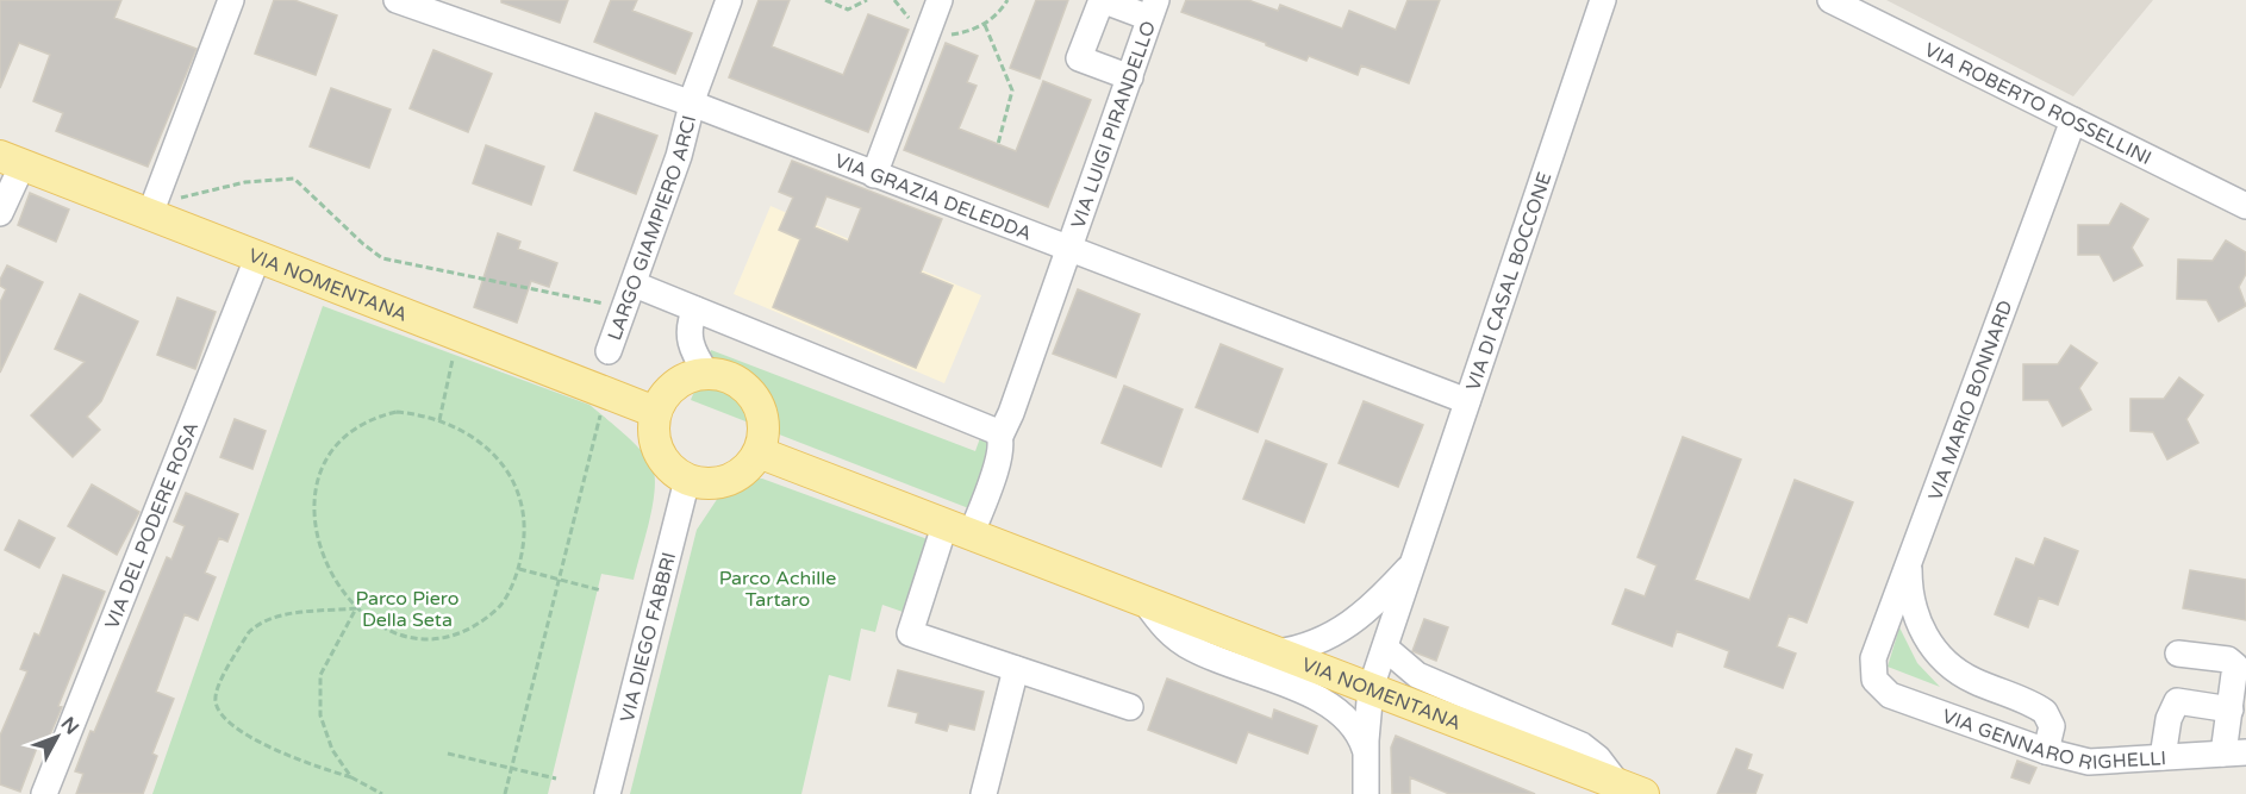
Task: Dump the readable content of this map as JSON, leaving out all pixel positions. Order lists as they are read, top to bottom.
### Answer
{
  "streets": {
    "main road": ["VIA NOMENTANA"],
    "street": [
      "VIA ROBERTO ROSSELLINI",
      "VIA LUIGI PIRANDELLO",
      "VIA GRAZIA DELEDDA",
      "LARGO GIAMPIERO ARCI",
      "VIA DI CASAL BOCCONE",
      "VIA MARIO BONNARD",
      "VIA DEL PODERE ROSA",
      "VIA DIEGO FABBRI",
      "VIA GENNARO RIGHELLI"
    ]
  },
  "crossings": [
    ["VIA ROBERTO ROSSELLINI", "VIA MARIO BONNARD"],
    ["VIA LUIGI PIRANDELLO", "VIA GRAZIA DELEDDA"],
    ["VIA LUIGI PIRANDELLO", "VIA NOMENTANA"],
    ["VIA GRAZIA DELEDDA", "LARGO GIAMPIERO ARCI"],
    ["VIA GRAZIA DELEDDA", "VIA DI CASAL BOCCONE"],
    ["VIA DI CASAL BOCCONE", "VIA NOMENTANA"],
    ["VIA NOMENTANA", "VIA DEL PODERE ROSA"],
    ["VIA NOMENTANA", "VIA DIEGO FABBRI"],
    ["VIA MARIO BONNARD", "VIA GENNARO RIGHELLI"]
  ],
  "parks": ["Parco Achille Tartaro", "Parco Piero Della Seta"],
  "north": "top right"
}
